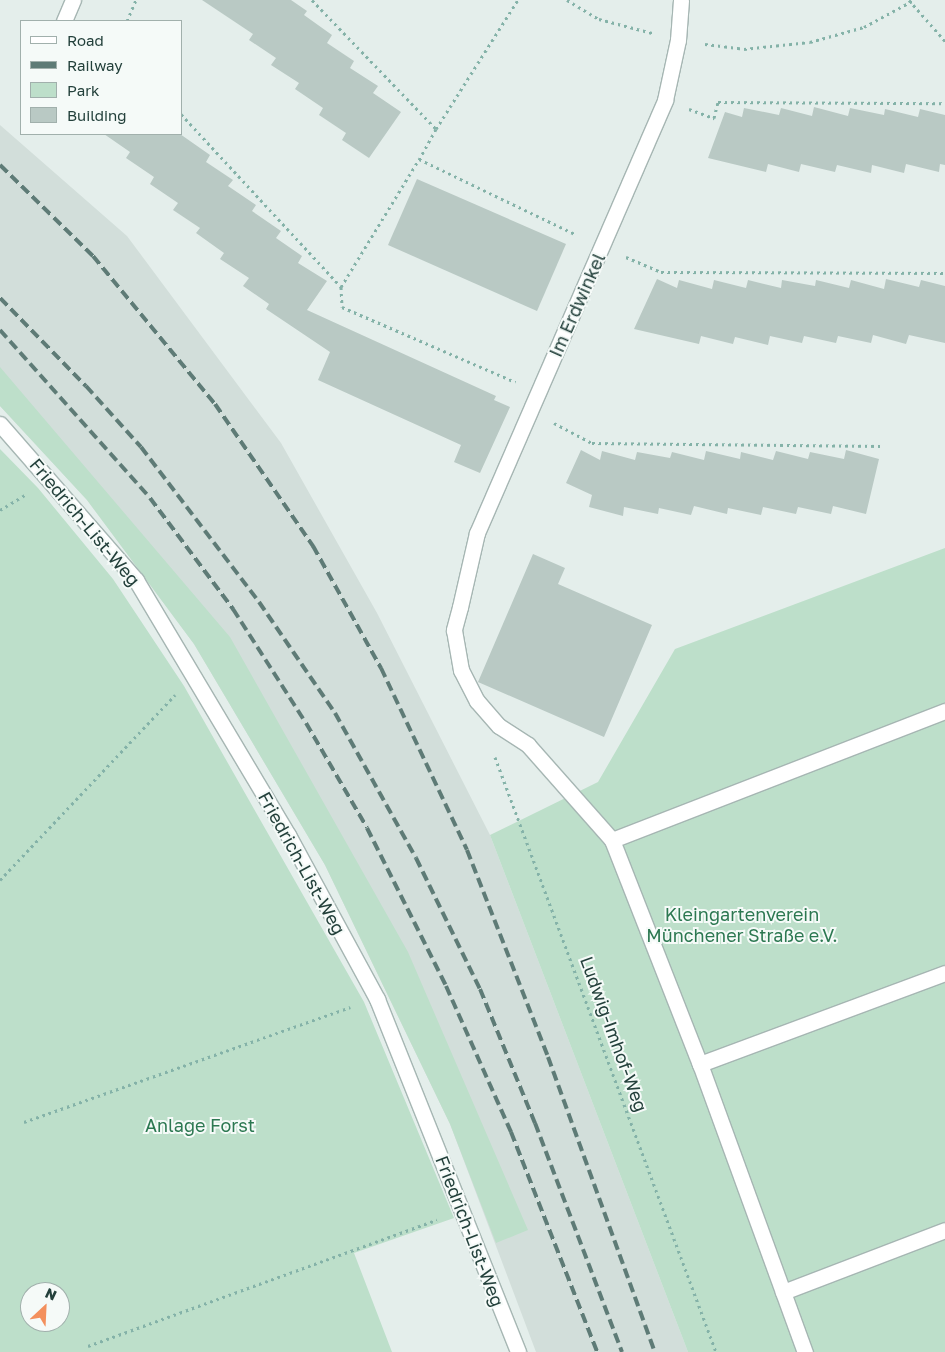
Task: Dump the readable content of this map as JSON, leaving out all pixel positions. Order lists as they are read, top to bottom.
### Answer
{
  "streets": {
    "street": ["Im Erdwinkel", "Friedrich-List-Weg"],
    "path": ["Ludwig-Imhof-Weg"]
  },
  "crossings": [
    ["Im Erdwinkel", "Ludwig-Imhof-Weg"]
  ],
  "parks": ["Kleingartenverein Münchener Straße e.V.", "Anlage Forst"],
  "legend": [
    "Road",
    "Railway",
    "Park",
    "Building"
  ],
  "north": "top right"
}
